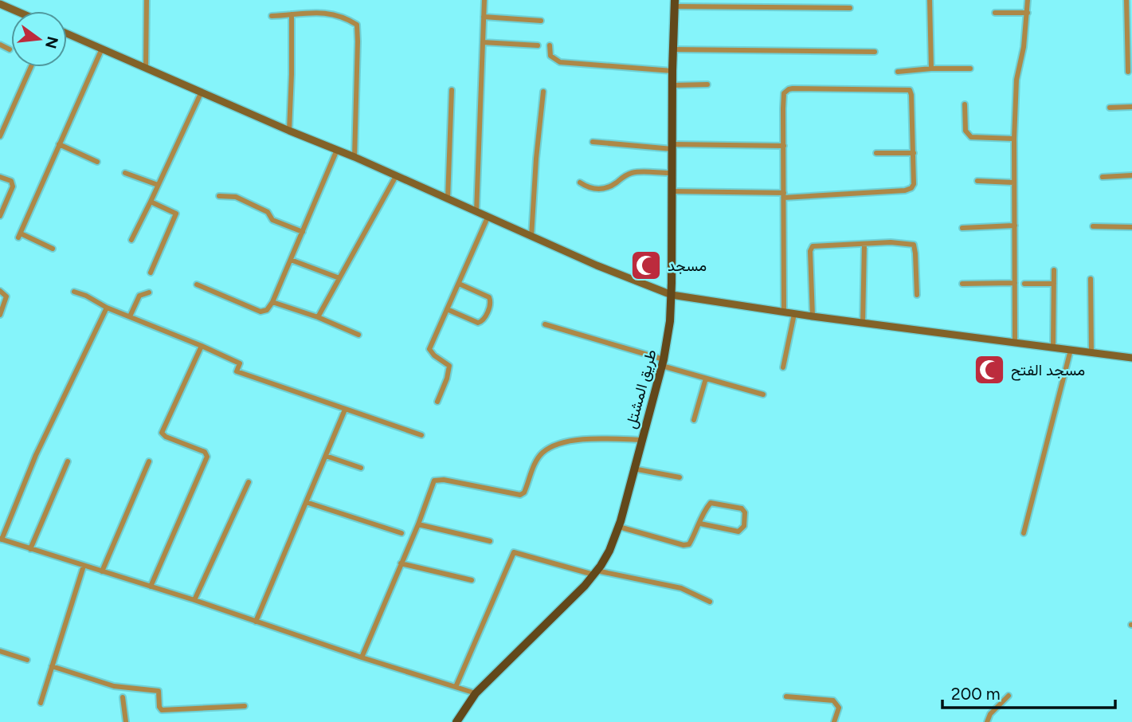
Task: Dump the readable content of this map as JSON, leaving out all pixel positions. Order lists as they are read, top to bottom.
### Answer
{
  "streets": {
    "main road": ["طريق المشتل"]
  },
  "places": {
    "mosque": ["مسجد", "مسجد الفتح"]
  },
  "scale_bar": "200 m",
  "north": "right"
}
